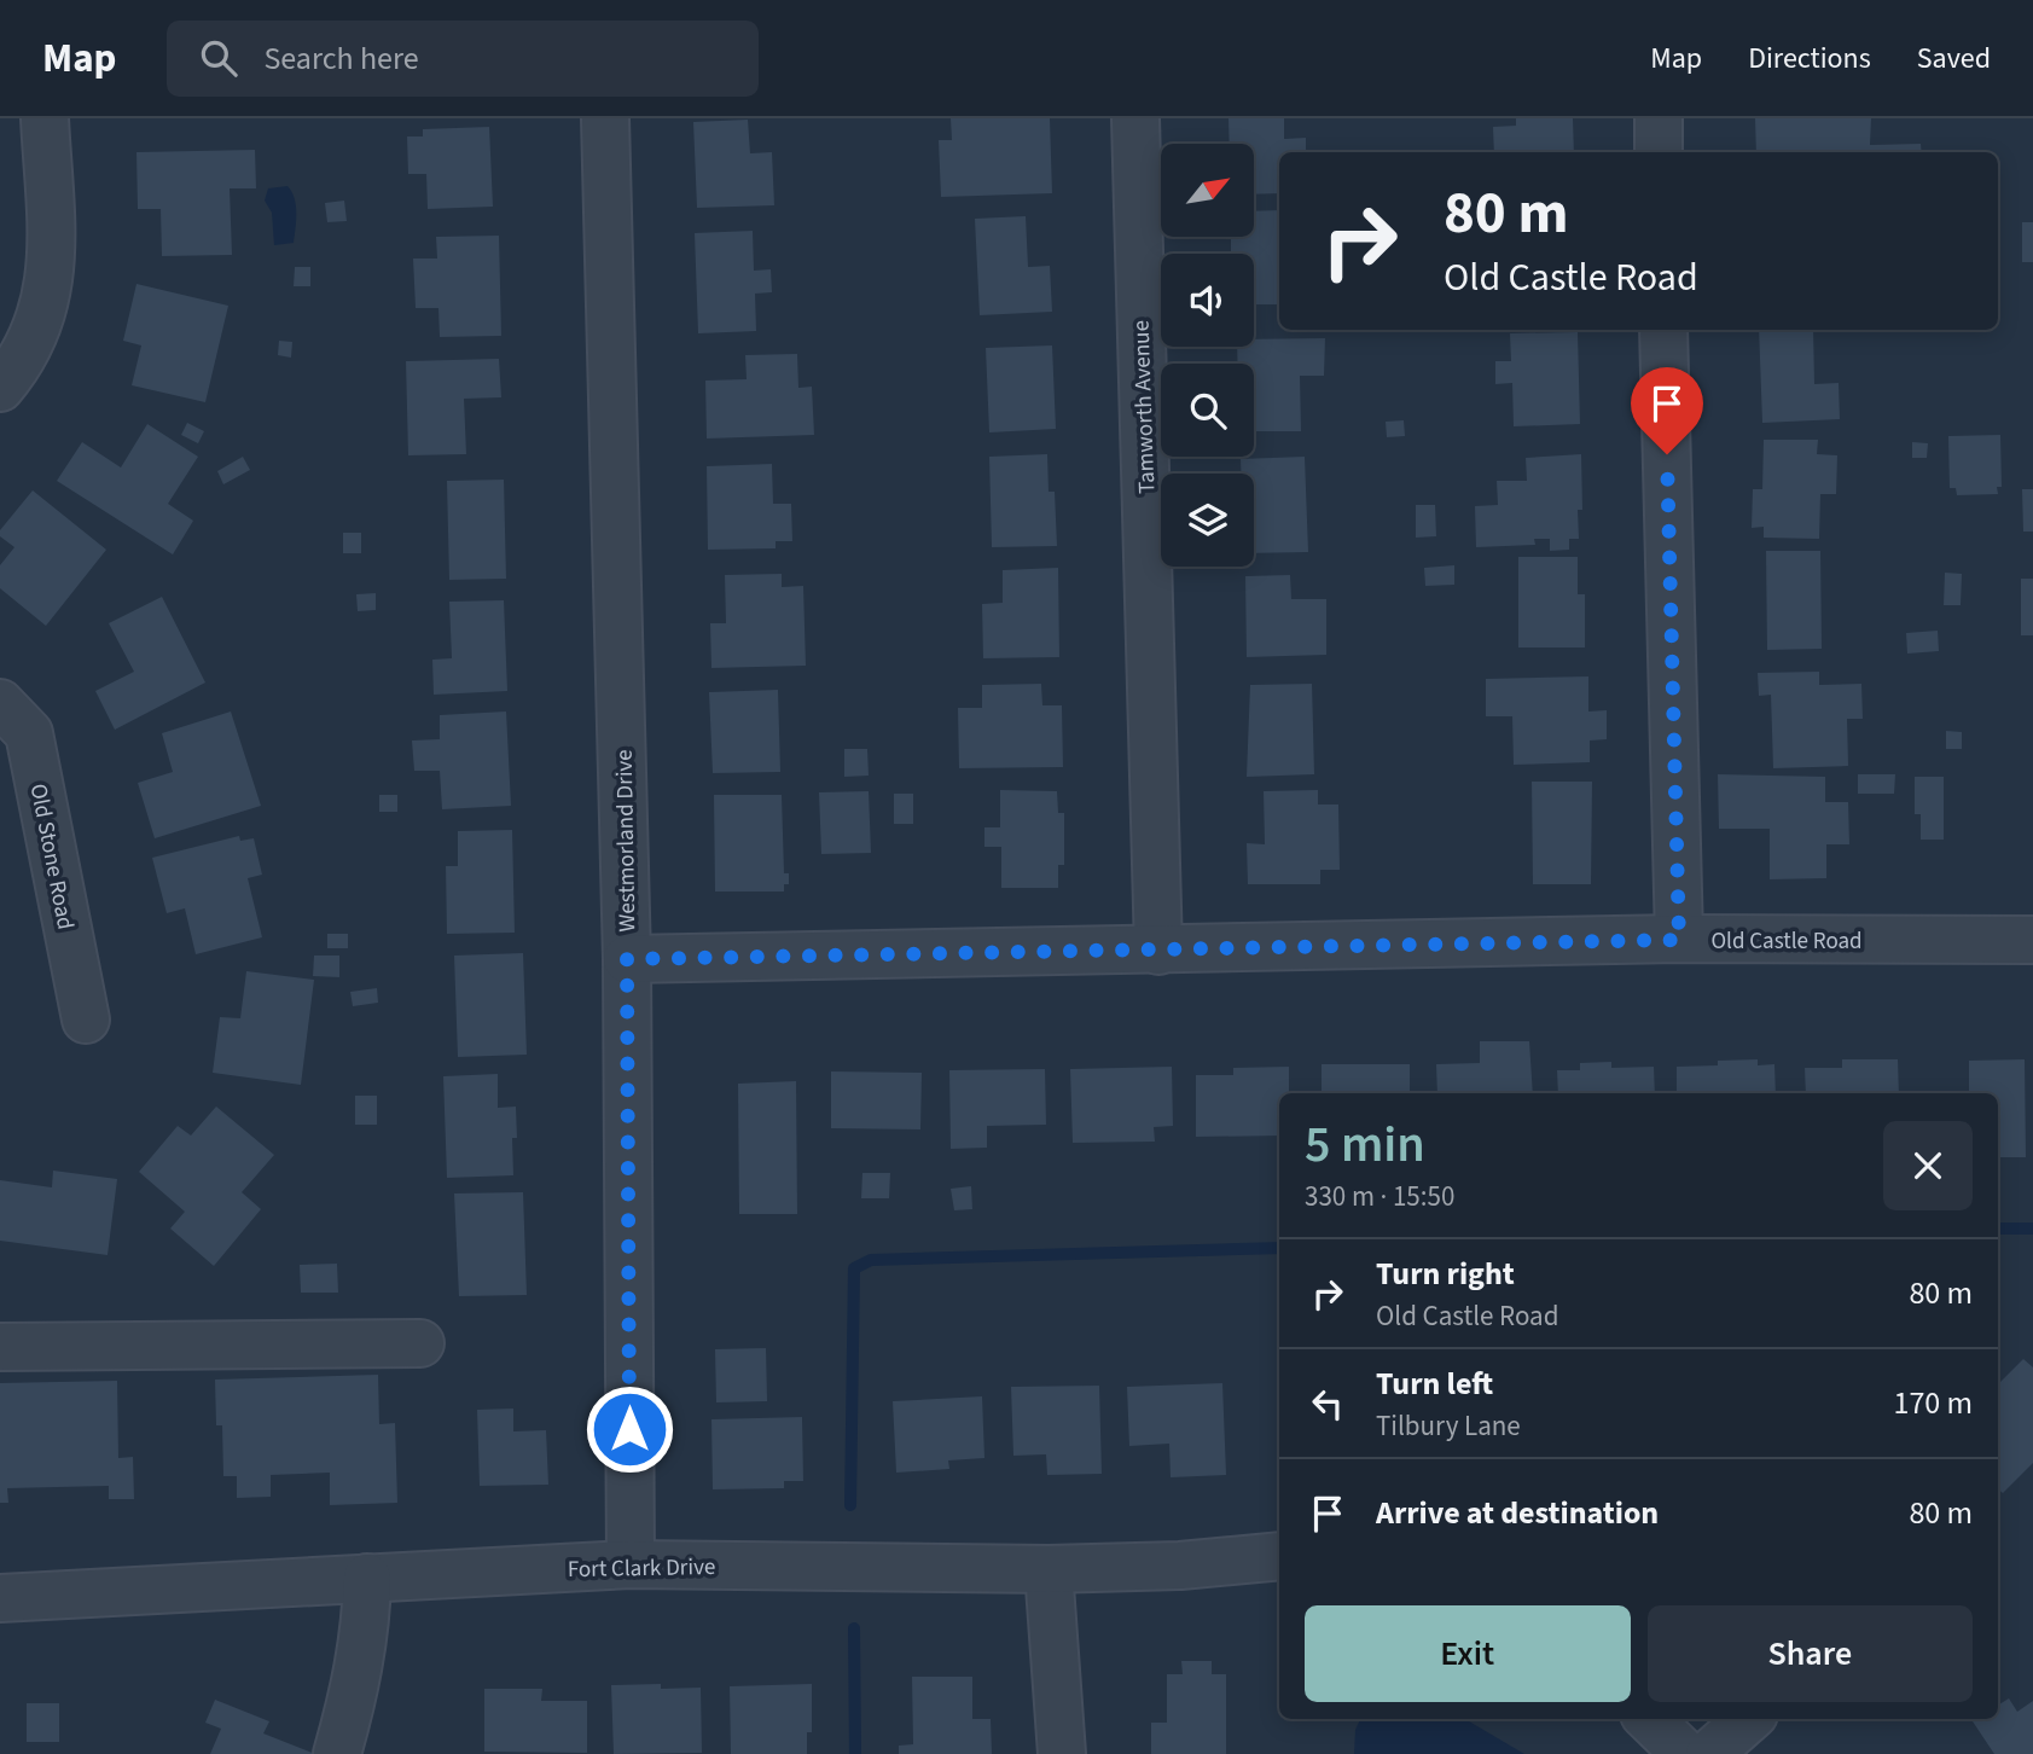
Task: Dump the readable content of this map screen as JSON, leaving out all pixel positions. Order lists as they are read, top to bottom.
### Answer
{
  "streets": {
    "street": [
      "Tamworth Avenue",
      "Westmorland Drive",
      "Old Stone Road",
      "Old Castle Road",
      "Fort Clark Drive"
    ]
  },
  "crossings": [
    ["Tamworth Avenue", "Old Castle Road"],
    ["Westmorland Drive", "Old Castle Road"],
    ["Westmorland Drive", "Fort Clark Drive"]
  ],
  "north": "top right",
  "page": {
    "header": "Map",
    "search": "Search here",
    "nav": ["Map", "Directions", "Saved"],
    "turn": ["80 m", "Old Castle Road"],
    "heading": ["5 min", "330 m · 15:50"],
    "list": [
      {
        "name": "Turn right",
        "note": "Old Castle Road",
        "value": "80 m"
      },
      {
        "name": "Turn left",
        "note": "Tilbury Lane",
        "value": "170 m"
      },
      {
        "name": "Arrive at destination",
        "value": "80 m"
      }
    ],
    "buttons": ["Exit", "Share"]
  }
}
